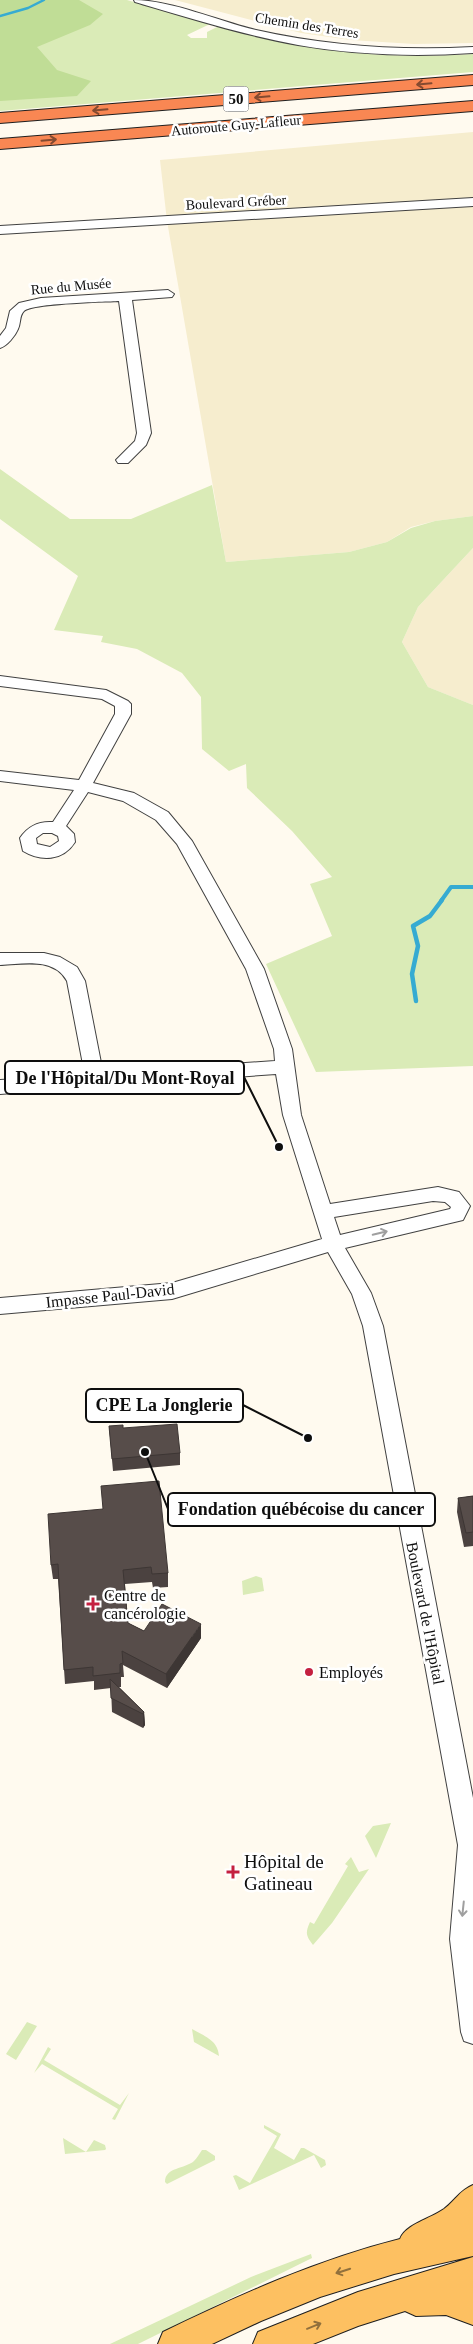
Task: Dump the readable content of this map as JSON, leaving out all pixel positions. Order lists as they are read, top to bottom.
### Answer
{
  "streets": {
    "highway": ["50", "Autoroute Guy-Lafleur"],
    "street": [
      "Chemin des Terres",
      "Boulevard Gréber",
      "Rue du Musée",
      "Impasse Paul-David",
      "Boulevard de l'Hôpital"
    ]
  },
  "crossings": [
    ["Impasse Paul-David", "Boulevard de l'Hôpital"]
  ],
  "places": {
    "other": [
      "De l'Hôpital/Du Mont-Royal",
      "CPE La Jonglerie",
      "Fondation québécoise du cancer",
      "Employés"
    ],
    "health": ["Centre de cancérologie", "Hôpital de Gatineau"]
  }
}
